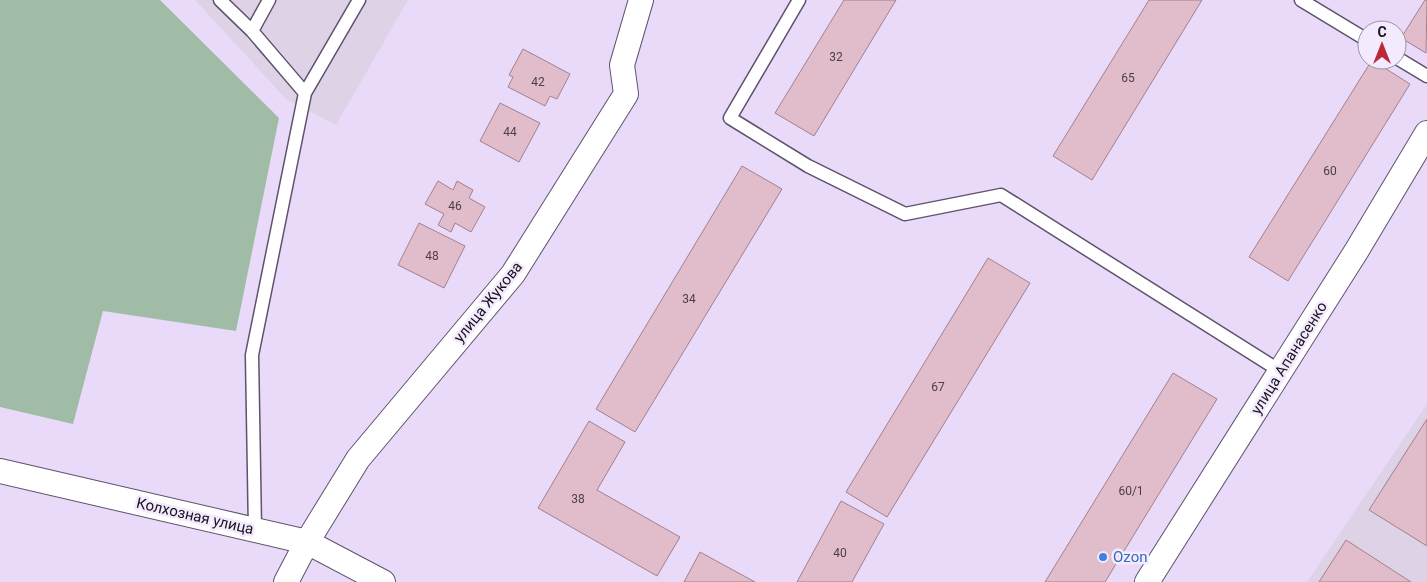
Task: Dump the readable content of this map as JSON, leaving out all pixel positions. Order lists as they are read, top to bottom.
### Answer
{
  "streets": {
    "street": ["улица Жукова", "улица Апанасенко", "Колхозная улица"]
  },
  "crossings": [
    ["улица Жукова", "Колхозная улица"]
  ],
  "places": ["Ozon"],
  "house_numbers": [
    "32",
    "65",
    "42",
    "44",
    "60",
    "46",
    "48",
    "34",
    "67",
    "60/1",
    "38",
    "40"
  ],
  "north": "top"
}
